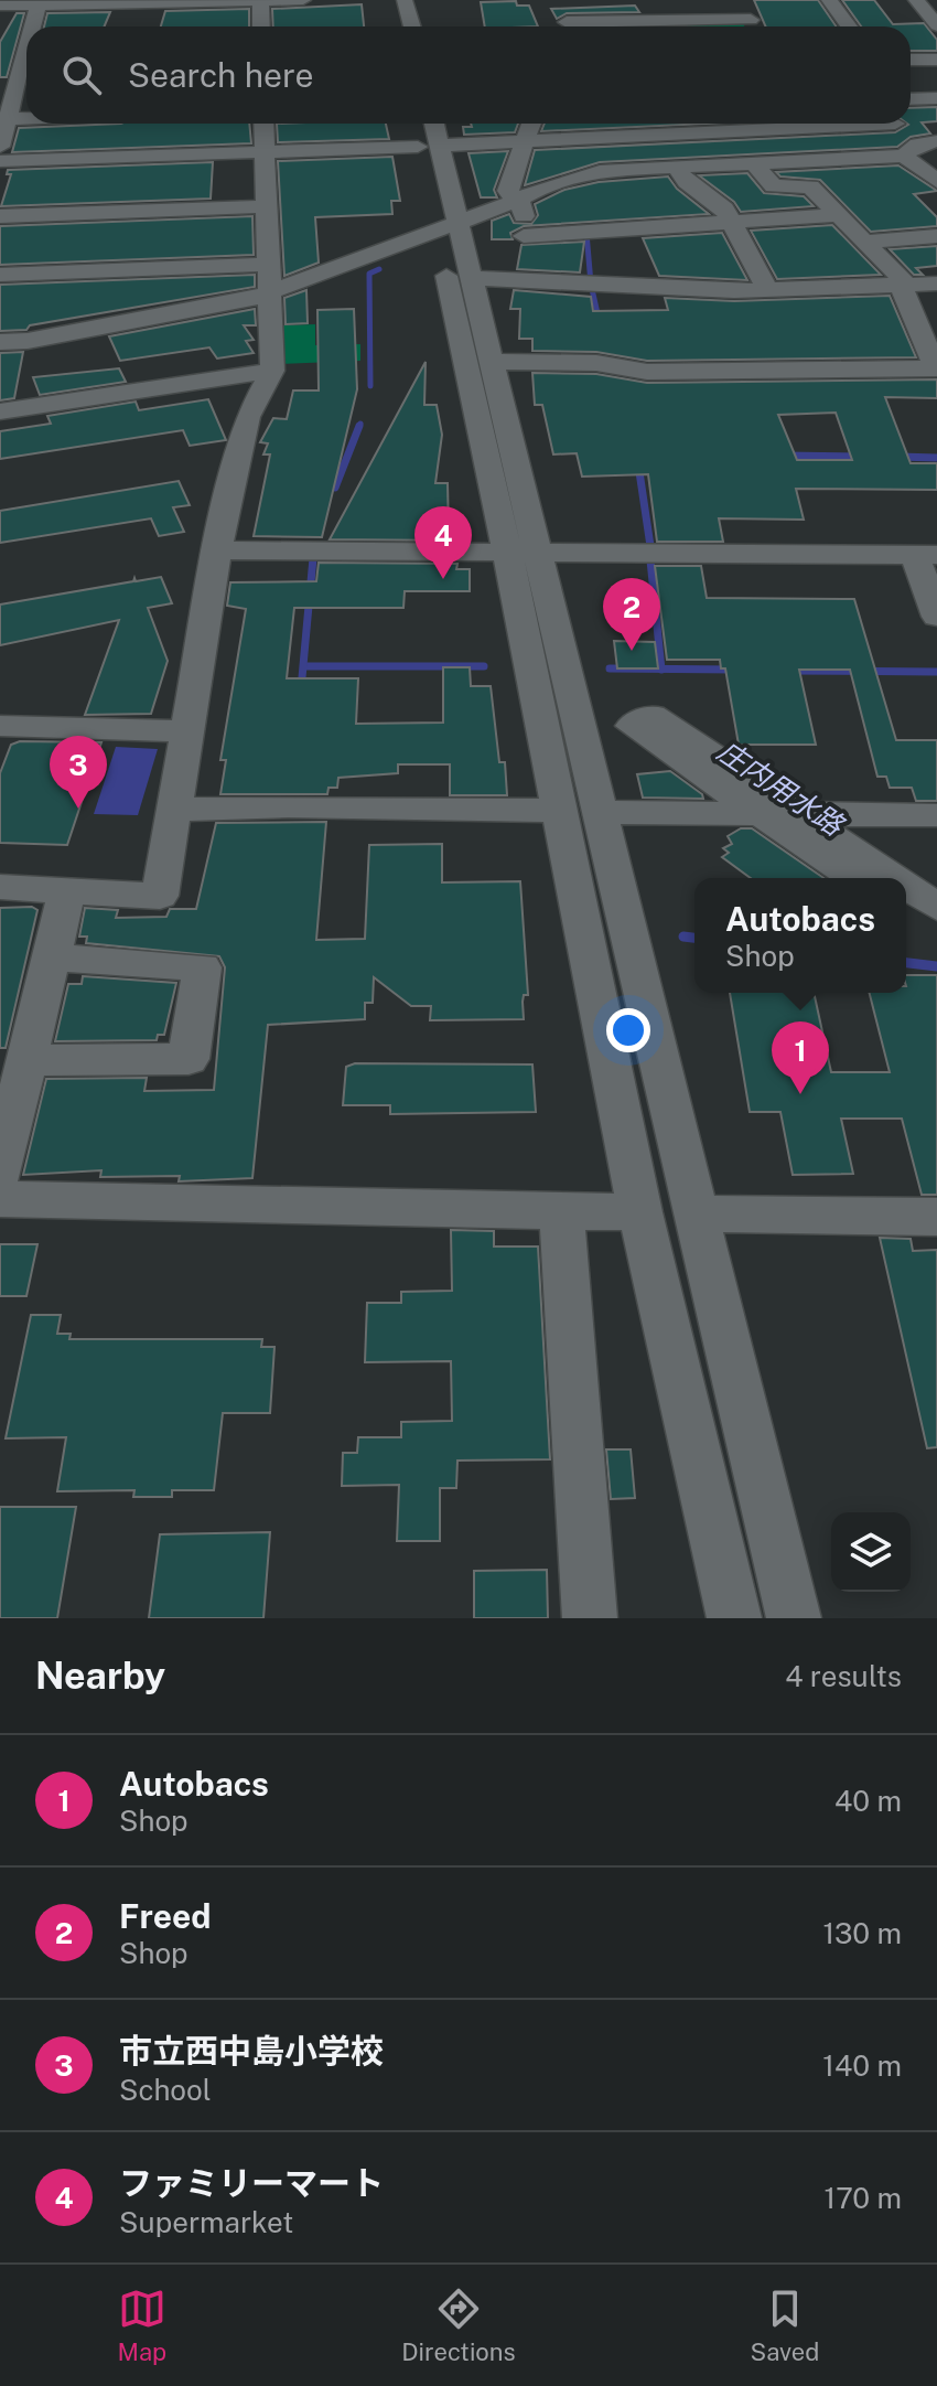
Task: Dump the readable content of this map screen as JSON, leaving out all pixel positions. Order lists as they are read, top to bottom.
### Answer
{
  "water": ["庄内用水路"],
  "page": {
    "search": "Search here",
    "pins": [
      "4",
      "2",
      "3",
      "1"
    ],
    "popup": ["Autobacs", "Shop"],
    "heading": ["Nearby", "4 results"],
    "list": [
      {
        "mark": "1",
        "name": "Autobacs",
        "note": "Shop",
        "value": "40 m"
      },
      {
        "mark": "2",
        "name": "Freed",
        "note": "Shop",
        "value": "130 m"
      },
      {
        "mark": "3",
        "name": "市立西中島小学校",
        "note": "School",
        "value": "140 m"
      },
      {
        "mark": "4",
        "name": "ファミリーマート",
        "note": "Supermarket",
        "value": "170 m"
      }
    ],
    "nav": ["Map", "Directions", "Saved"]
  }
}
